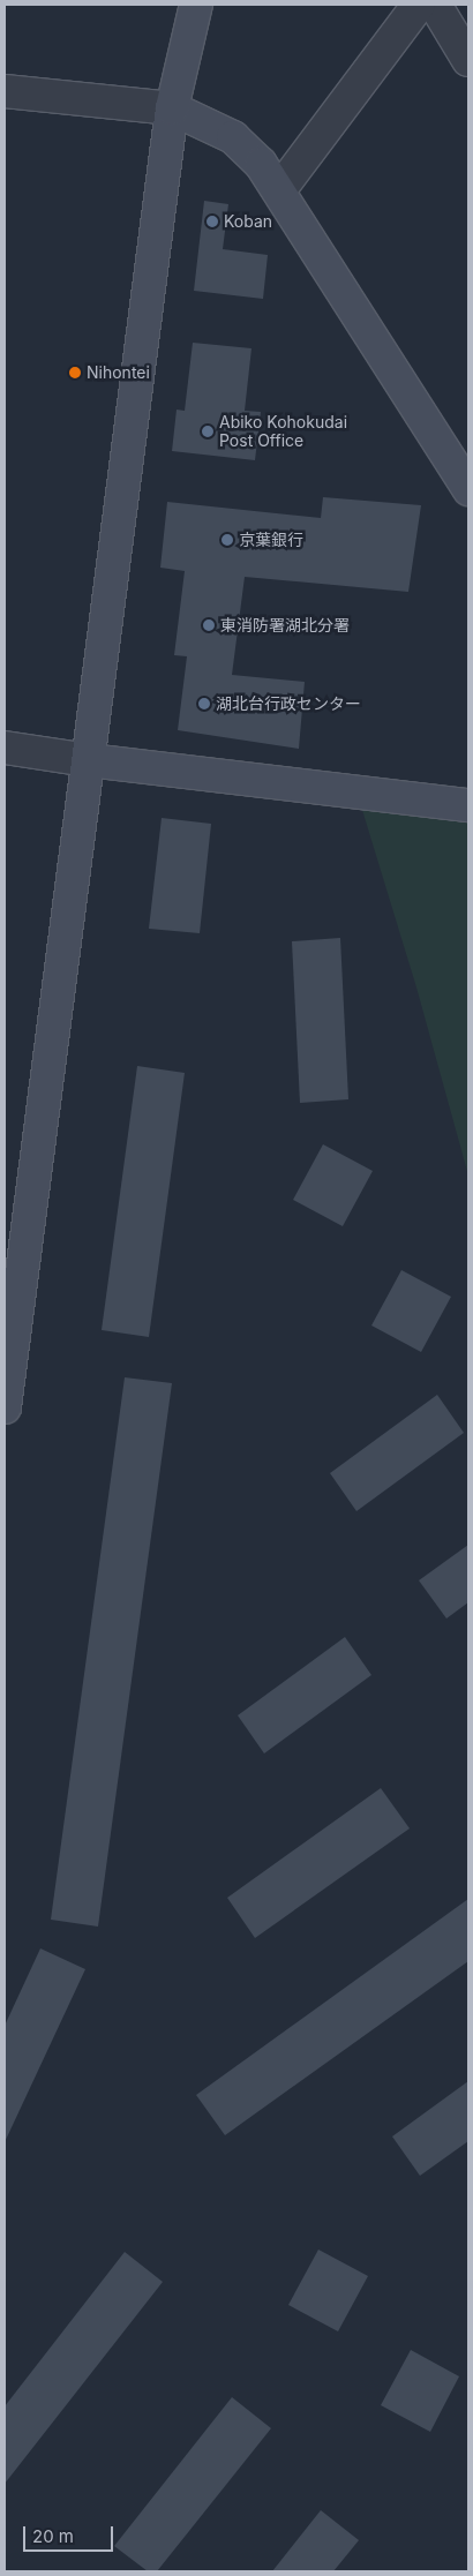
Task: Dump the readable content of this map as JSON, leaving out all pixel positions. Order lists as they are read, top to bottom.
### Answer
{
  "places": [
    "Koban",
    "Nihontei",
    "Abiko Kohokudai Post Office",
    "京葉銀行",
    "東消防署湖北分署",
    "湖北台行政センター"
  ],
  "scale_bar": "20 m"
}
